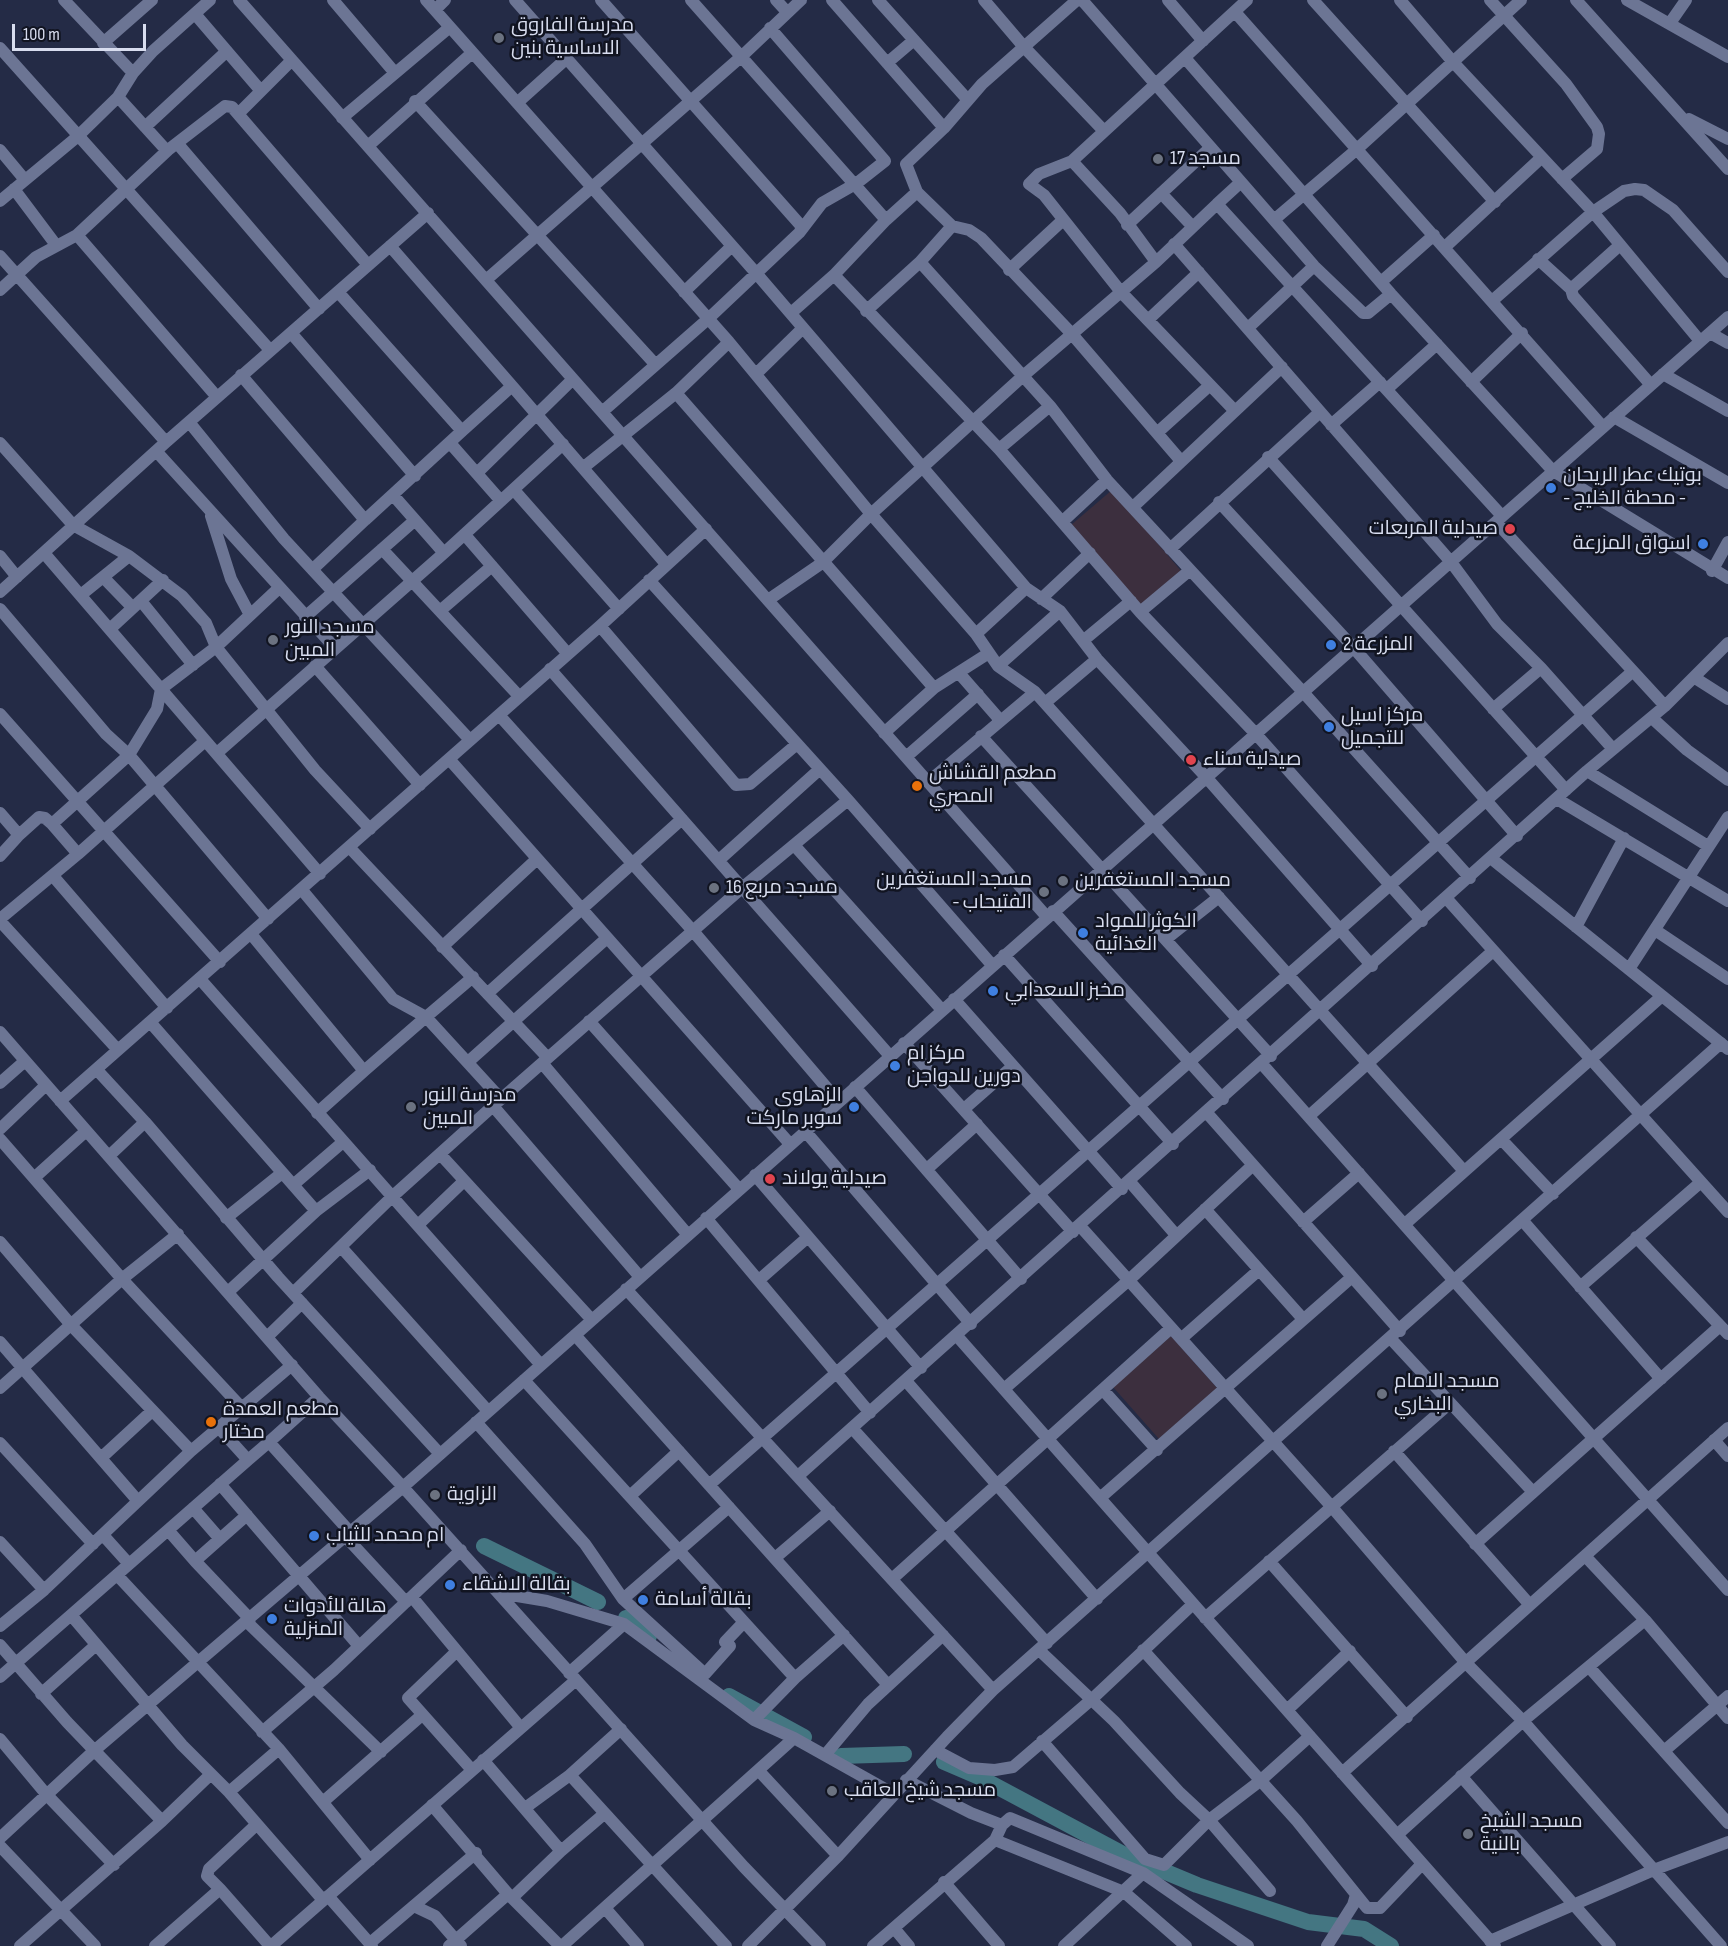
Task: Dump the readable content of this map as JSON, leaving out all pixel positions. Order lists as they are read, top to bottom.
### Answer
{
  "places": [
    "مدرسة الفاروق الاساسية بنين",
    "مسجد 17",
    "بوتيك عطر الريحان - محطة الخليج -",
    "صيدلية المربعات",
    "اسواق المزرعة",
    "مسجد النور المبين",
    "المزرعة 2",
    "مركز اسيل للتجميل",
    "صيدلية سناء",
    "مطعم القشاش المصري",
    "مسجد المستغفرين",
    "مسجد مربع 16",
    "مسجد المستغفرين - الفتيحاب",
    "الكوثر للمواد الغذائية",
    "مخبز السعدابي",
    "مركز ام دورين للدواجن",
    "مدرسة النور المبين",
    "الزهاوي سوبر ماركت",
    "صيدلية يولاند",
    "مسجد الامام البخاري",
    "مطعم العمدة مختار",
    "الزاوية",
    "ام محمد للثياب",
    "بقالة الاشقاء",
    "بقالة أسامة",
    "هالة للأدوات المنزلية",
    "مسجد شيخ العاقب",
    "مسجد الشيخ بالنية"
  ],
  "scale_bar": "100 m"
}
